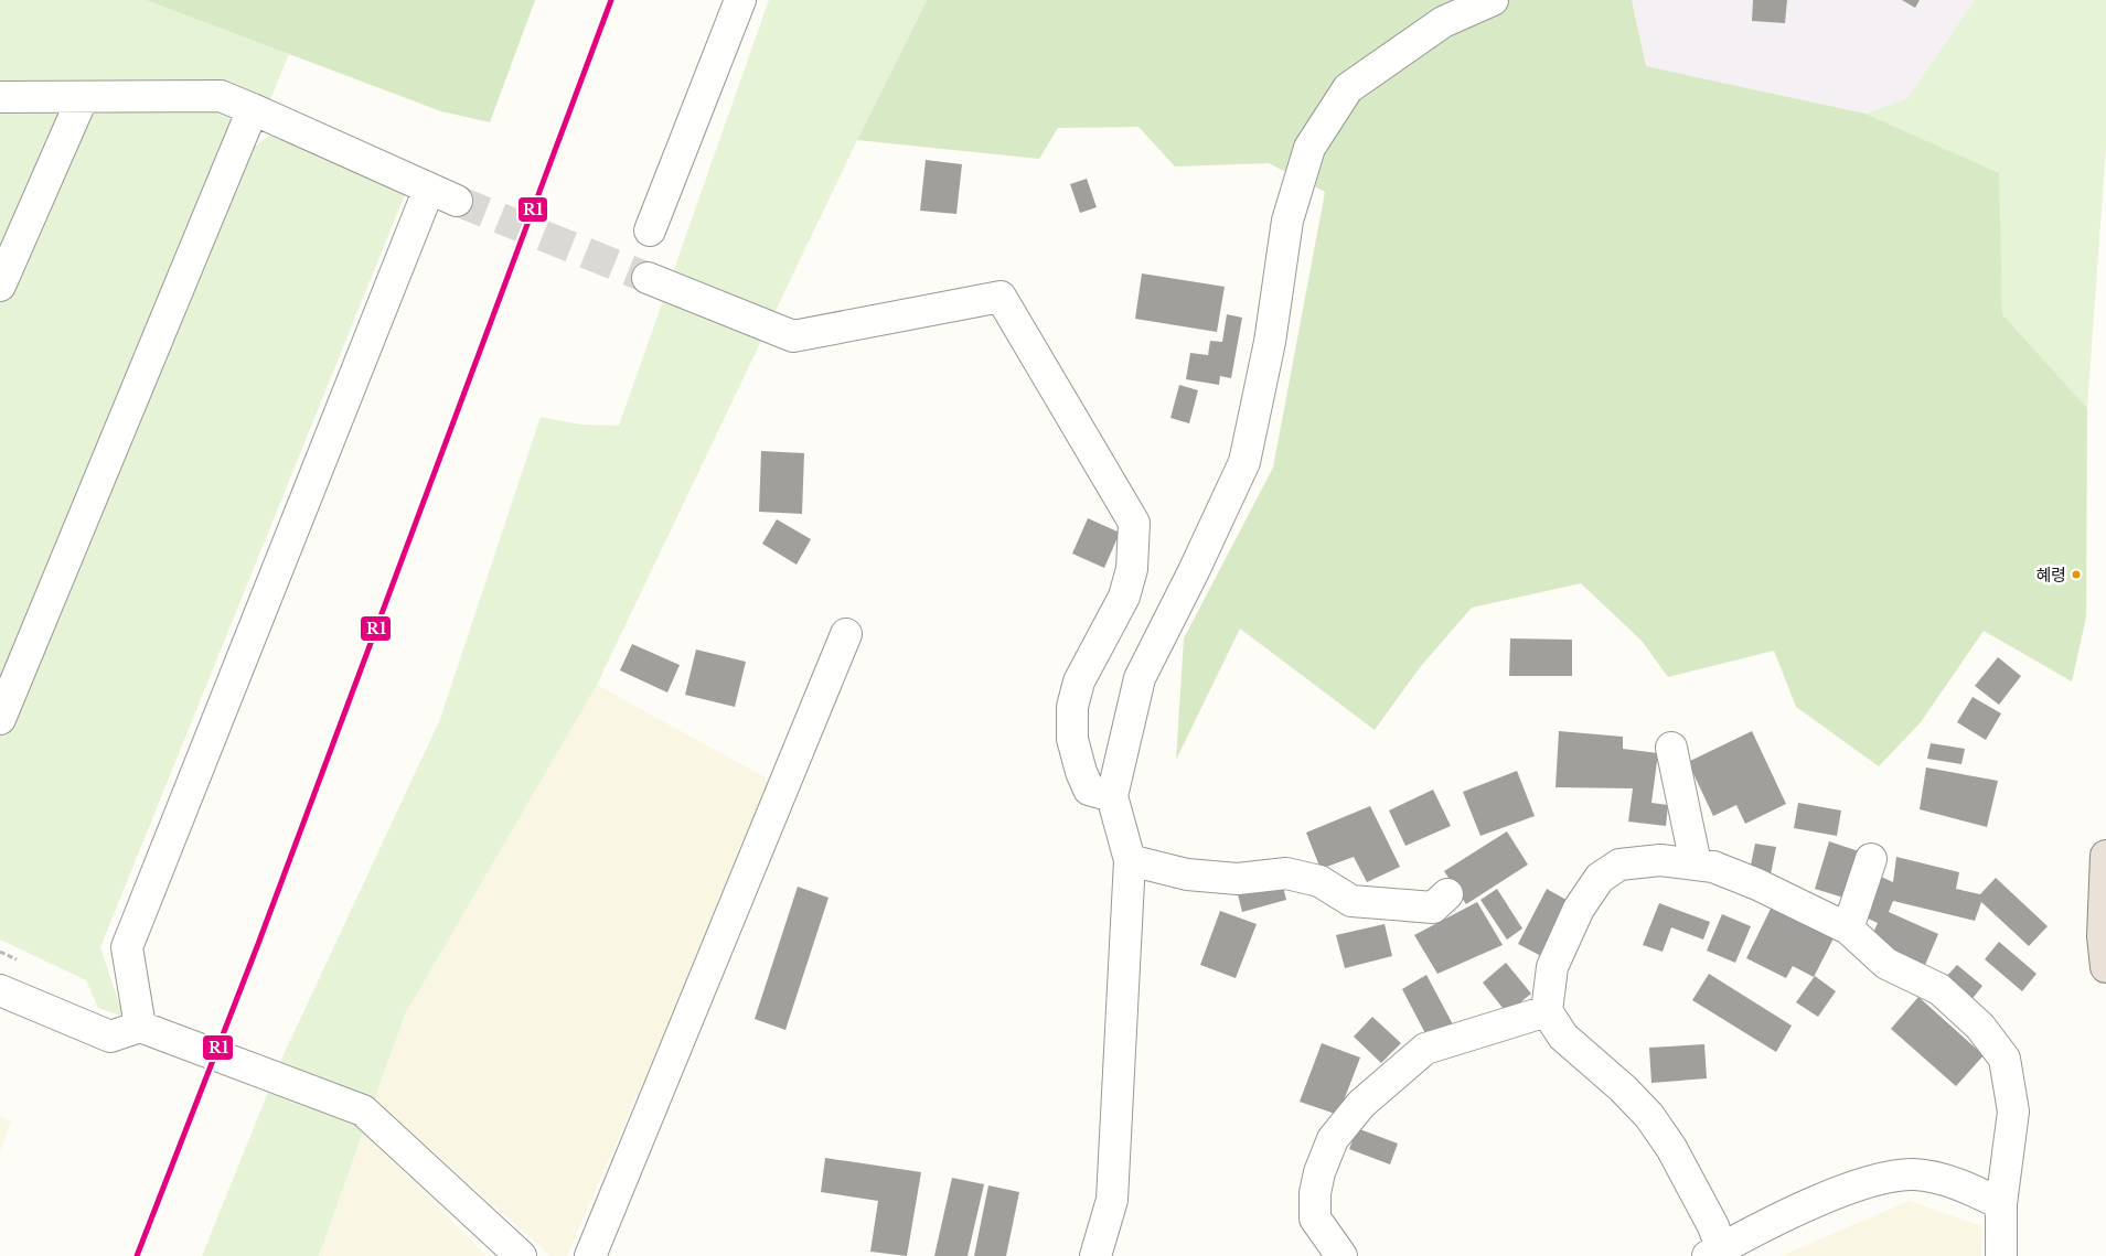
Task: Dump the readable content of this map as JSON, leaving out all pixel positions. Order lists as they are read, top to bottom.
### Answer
{
  "places": ["혜령"],
  "lines": ["transit line R1"]
}
